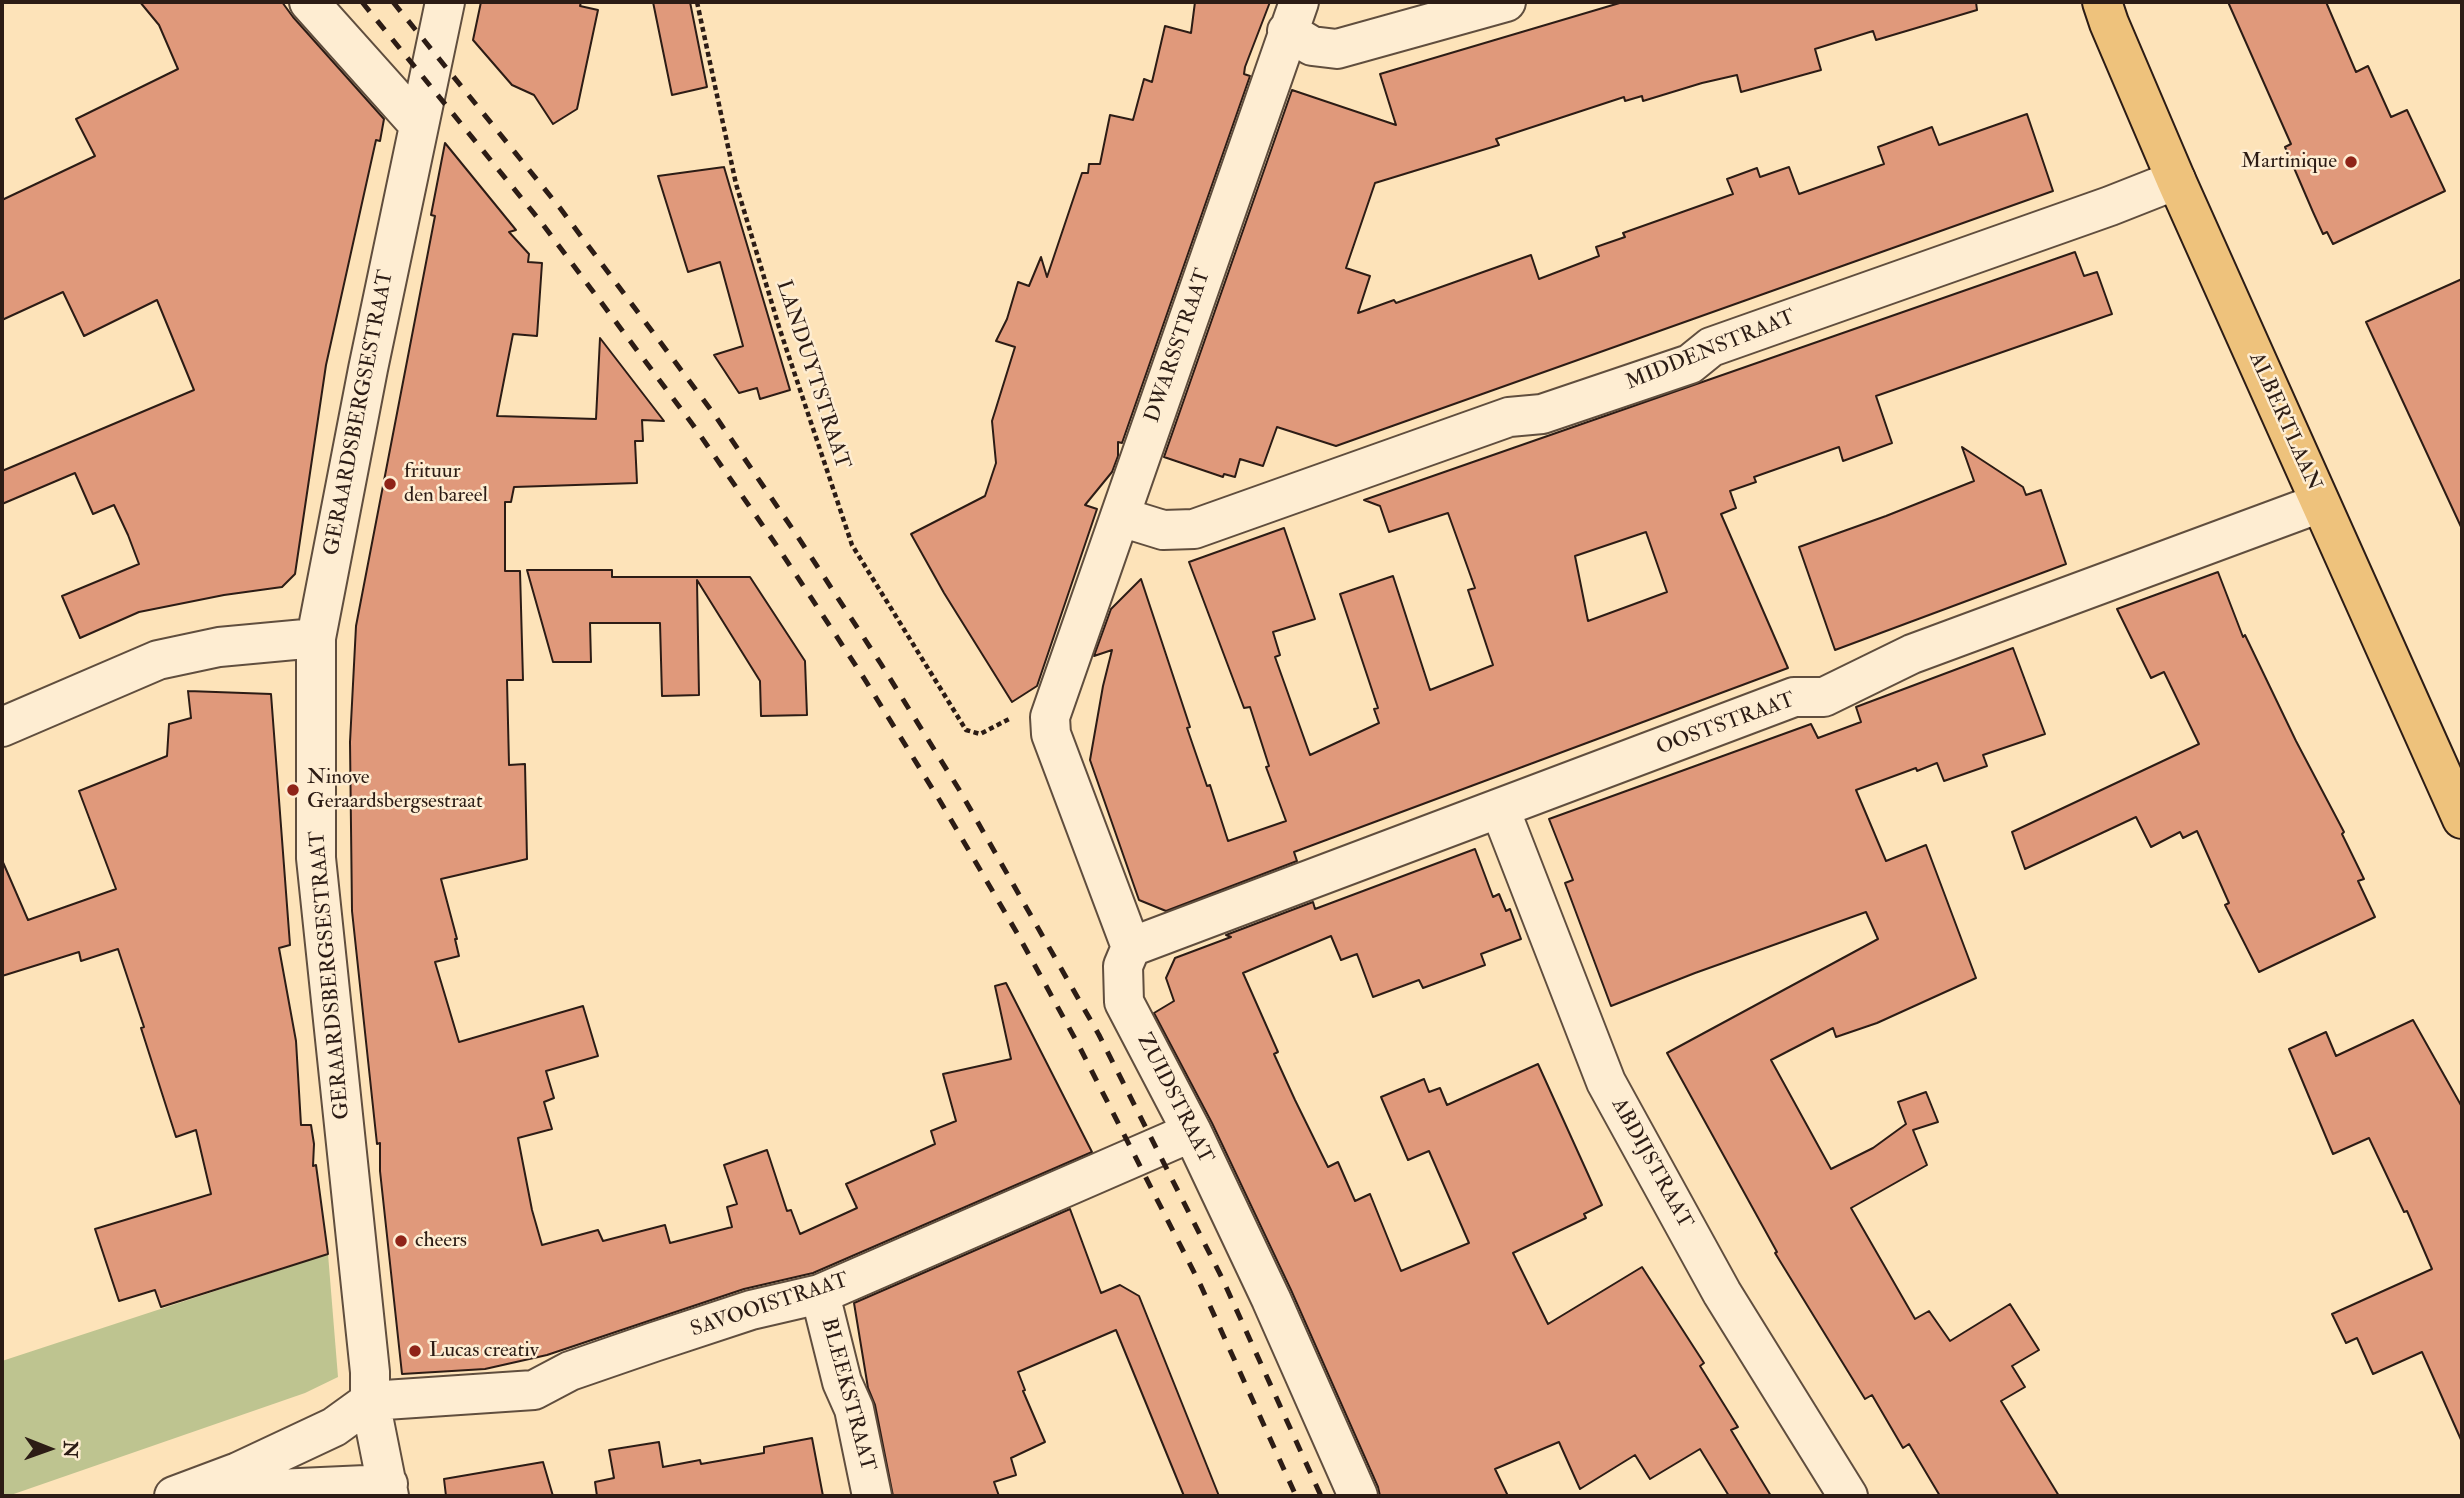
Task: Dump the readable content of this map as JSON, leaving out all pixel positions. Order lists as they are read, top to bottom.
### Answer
{
  "streets": {
    "main road": ["ALBERTLAAN"],
    "street": [
      "DWARSSTRAAT",
      "MIDDENSTRAAT",
      "GERAARDSBERGSESTRAAT",
      "OOSTSTRAAT",
      "ZUIDSTRAAT",
      "ABDIJSTRAAT",
      "SAVOOISTRAAT",
      "BLEEKSTRAAT"
    ],
    "path": ["LANDUYTSTRAAT"]
  },
  "crossings": [
    ["DWARSSTRAAT", "MIDDENSTRAAT"],
    ["DWARSSTRAAT", "OOSTSTRAAT"],
    ["DWARSSTRAAT", "ZUIDSTRAAT"],
    ["MIDDENSTRAAT", "ALBERTLAAN"],
    ["GERAARDSBERGSESTRAAT", "SAVOOISTRAAT"],
    ["ALBERTLAAN", "OOSTSTRAAT"],
    ["OOSTSTRAAT", "ZUIDSTRAAT"],
    ["OOSTSTRAAT", "ABDIJSTRAAT"],
    ["ZUIDSTRAAT", "SAVOOISTRAAT"],
    ["SAVOOISTRAAT", "BLEEKSTRAAT"]
  ],
  "places": [
    "Martinique",
    "frituur den bareel",
    "Ninove Geraardsbergsestraat",
    "cheers",
    "Lucas creativ"
  ],
  "north": "right"
}
